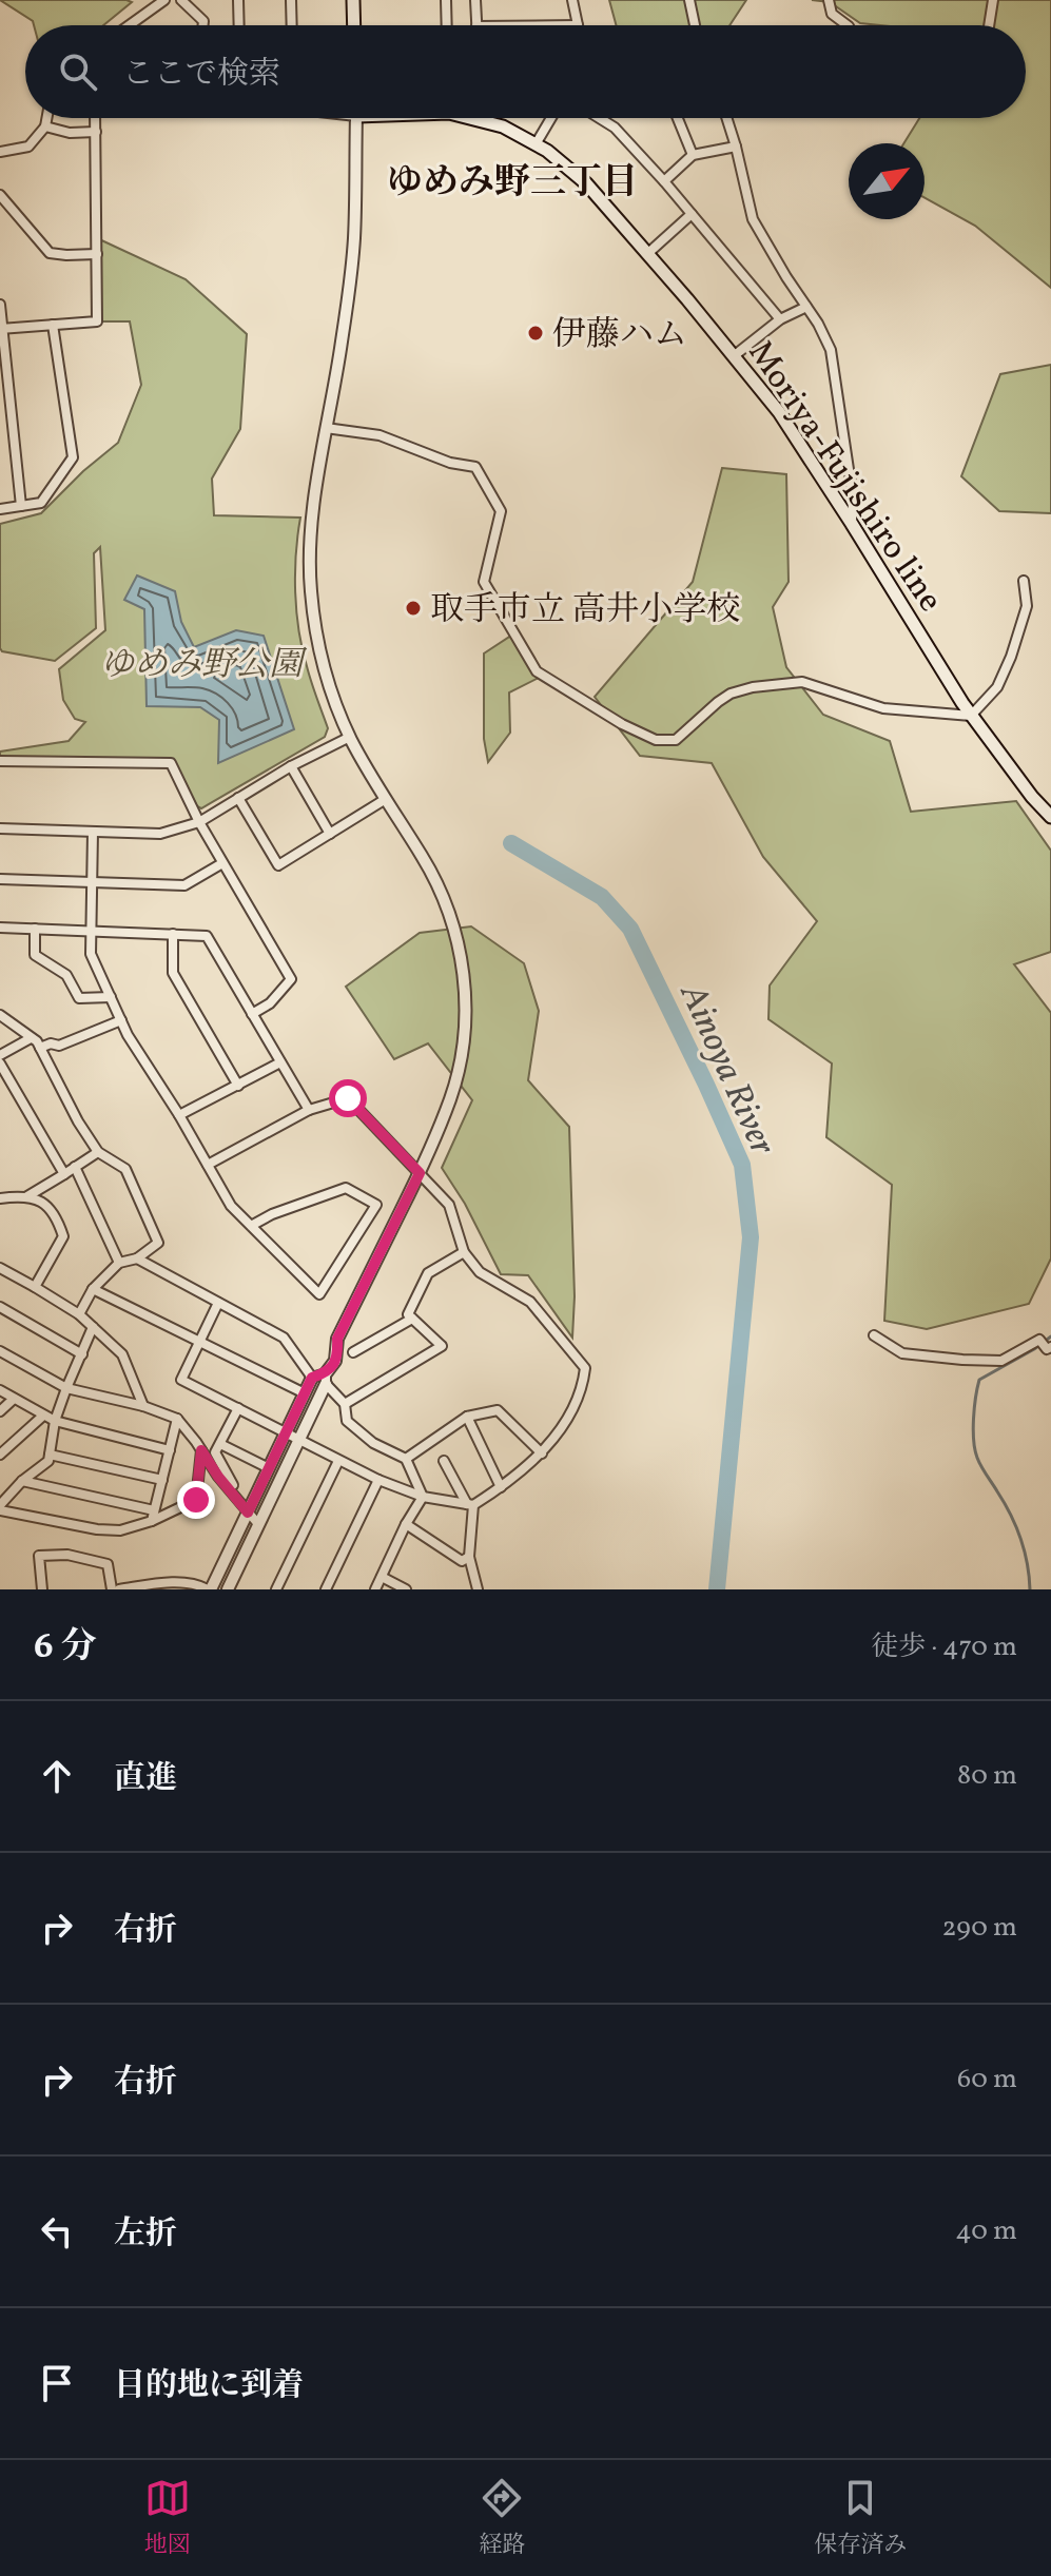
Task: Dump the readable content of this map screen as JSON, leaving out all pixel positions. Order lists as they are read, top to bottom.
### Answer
{
  "streets": {
    "main road": ["Moriya-Fujishiro line"]
  },
  "districts": ["ゆめみ野三丁目"],
  "water": ["Ainoya River"],
  "parks": ["ゆめみ野公園"],
  "places": ["伊藤ハム", "取手市立 高井小学校"],
  "north": "top right",
  "page": {
    "search": "ここで検索",
    "heading": ["6 分", "徒歩 · 470 m"],
    "list": [
      ["直進", "80 m"],
      ["右折", "290 m"],
      ["右折", "60 m"],
      ["左折", "40 m"],
      "目的地に到着"
    ],
    "nav": ["地図", "経路", "保存済み"]
  }
}
